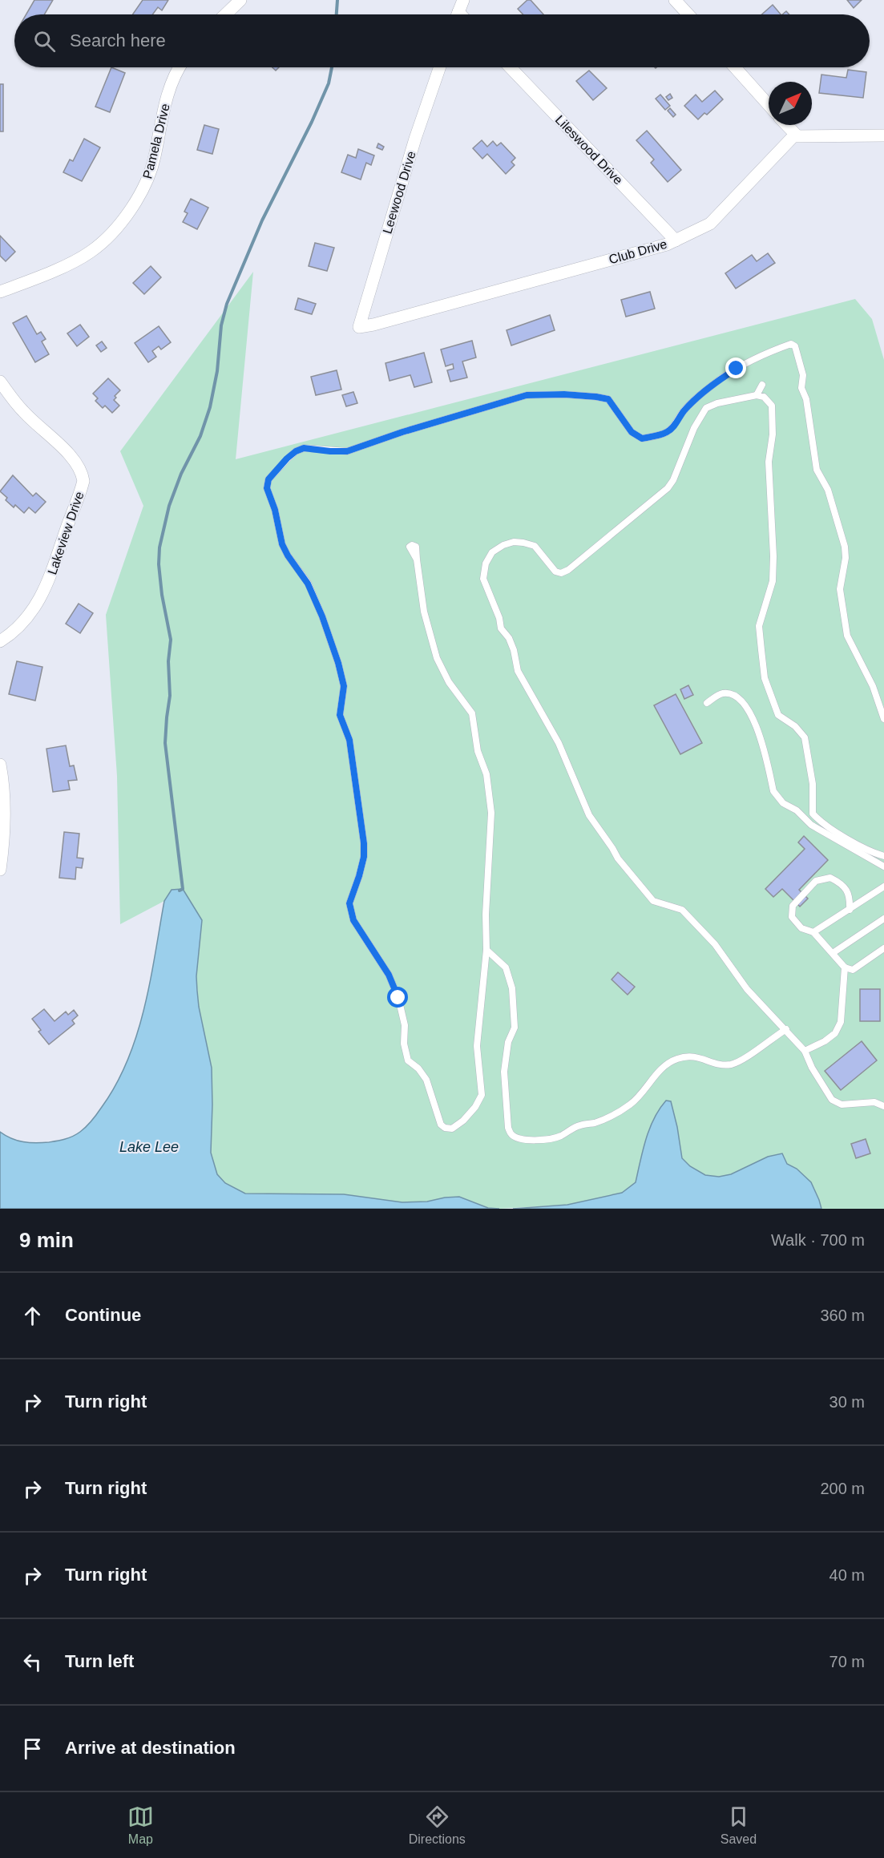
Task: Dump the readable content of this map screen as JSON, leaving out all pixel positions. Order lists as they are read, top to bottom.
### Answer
{
  "streets": {
    "street": [
      "Pamela Drive",
      "Lileswood Drive",
      "Leewood Drive",
      "Club Drive",
      "Lakeview Drive"
    ]
  },
  "crossings": [
    ["Lileswood Drive", "Club Drive"],
    ["Leewood Drive", "Club Drive"]
  ],
  "water": ["Lake Lee"],
  "north": "top right",
  "page": {
    "search": "Search here",
    "heading": ["9 min", "Walk · 700 m"],
    "list": [
      ["Continue", "360 m"],
      ["Turn right", "30 m"],
      ["Turn right", "200 m"],
      ["Turn right", "40 m"],
      ["Turn left", "70 m"],
      "Arrive at destination"
    ],
    "nav": ["Map", "Directions", "Saved"]
  }
}
